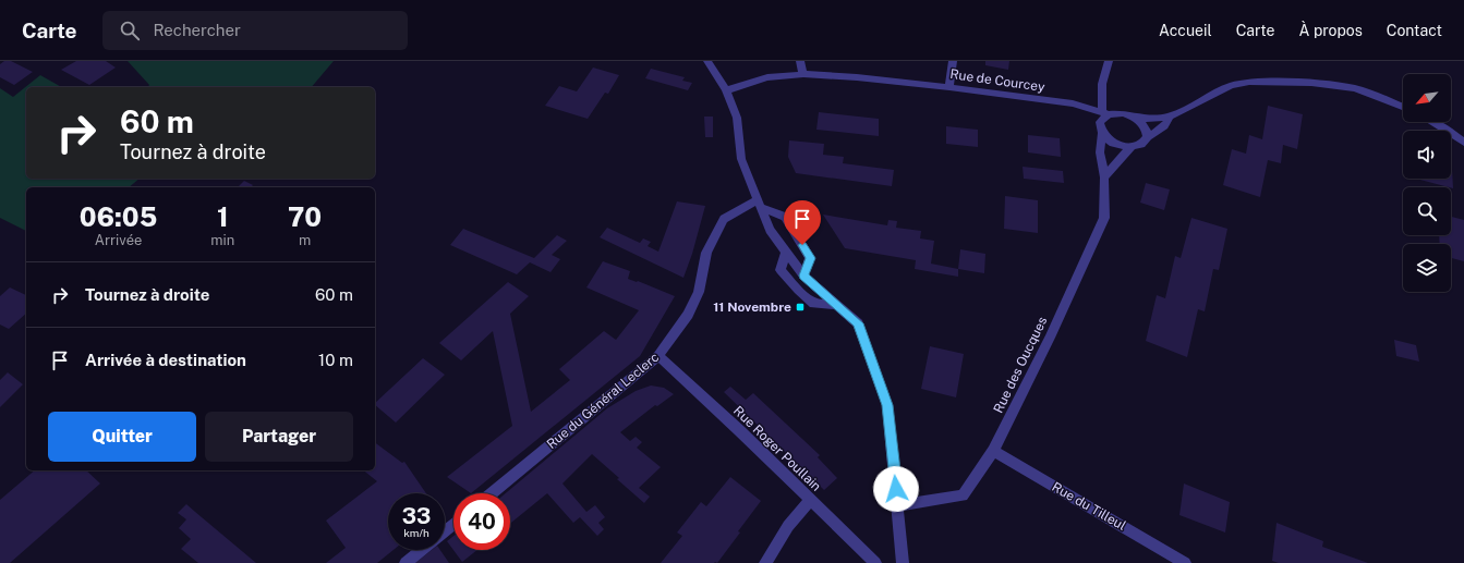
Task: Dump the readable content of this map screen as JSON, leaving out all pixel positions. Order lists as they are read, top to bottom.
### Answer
{
  "streets": {
    "street": [
      "Rue de Courcey",
      "Rue des Oucques",
      "Rue du Général Leclerc",
      "Rue Roger Poullain",
      "Rue du Tilleul"
    ]
  },
  "crossings": [
    ["Rue de Courcey", "Rue des Oucques"],
    ["Rue des Oucques", "Rue du Tilleul"],
    ["Rue du Général Leclerc", "Rue Roger Poullain"]
  ],
  "places": {
    "transit": ["11 Novembre"]
  },
  "north": "bottom left",
  "page": {
    "header": "Carte",
    "search": "Rechercher",
    "nav": [
      "Accueil",
      "Carte",
      "À propos",
      "Contact"
    ],
    "turn": ["60 m", "Tournez à droite"],
    "eta": [
      "06:05",
      "Arrivée",
      "1",
      "min",
      "70",
      "m"
    ],
    "list": [
      {
        "name": "Tournez à droite",
        "value": "60 m"
      },
      {
        "name": "Arrivée à destination",
        "value": "10 m"
      }
    ],
    "buttons": ["Quitter", "Partager"],
    "speed": "33 km/h",
    "limit": "40"
  }
}
